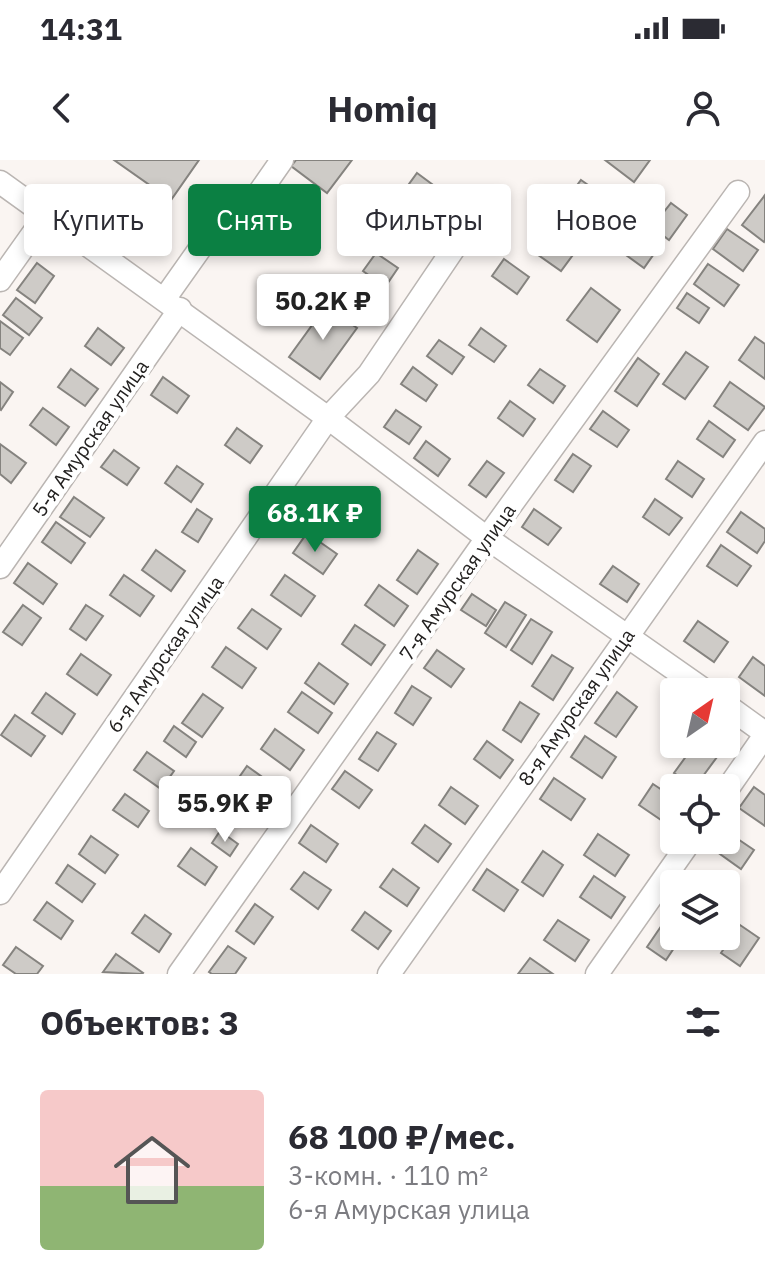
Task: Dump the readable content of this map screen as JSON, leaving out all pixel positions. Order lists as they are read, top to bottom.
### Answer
{
  "streets": {
    "street": [
      "5-я Амурская улица",
      "7-я Амурская улица",
      "6-я Амурская улица",
      "8-я Амурская улица"
    ]
  },
  "north": "top right",
  "page": {
    "status": "14:31",
    "header": "Homiq",
    "chip": [
      "Купить",
      "Снять",
      "Фильтры",
      "Новое"
    ],
    "price": ["50.2K ₽", "68.1K ₽", "55.9K ₽"],
    "heading": "Объектов: 3",
    "list": [
      {
        "name": "68 100 ₽/мес.",
        "note": "3-комн. · 110 m² · 6-я Амурская улица"
      }
    ]
  }
}
